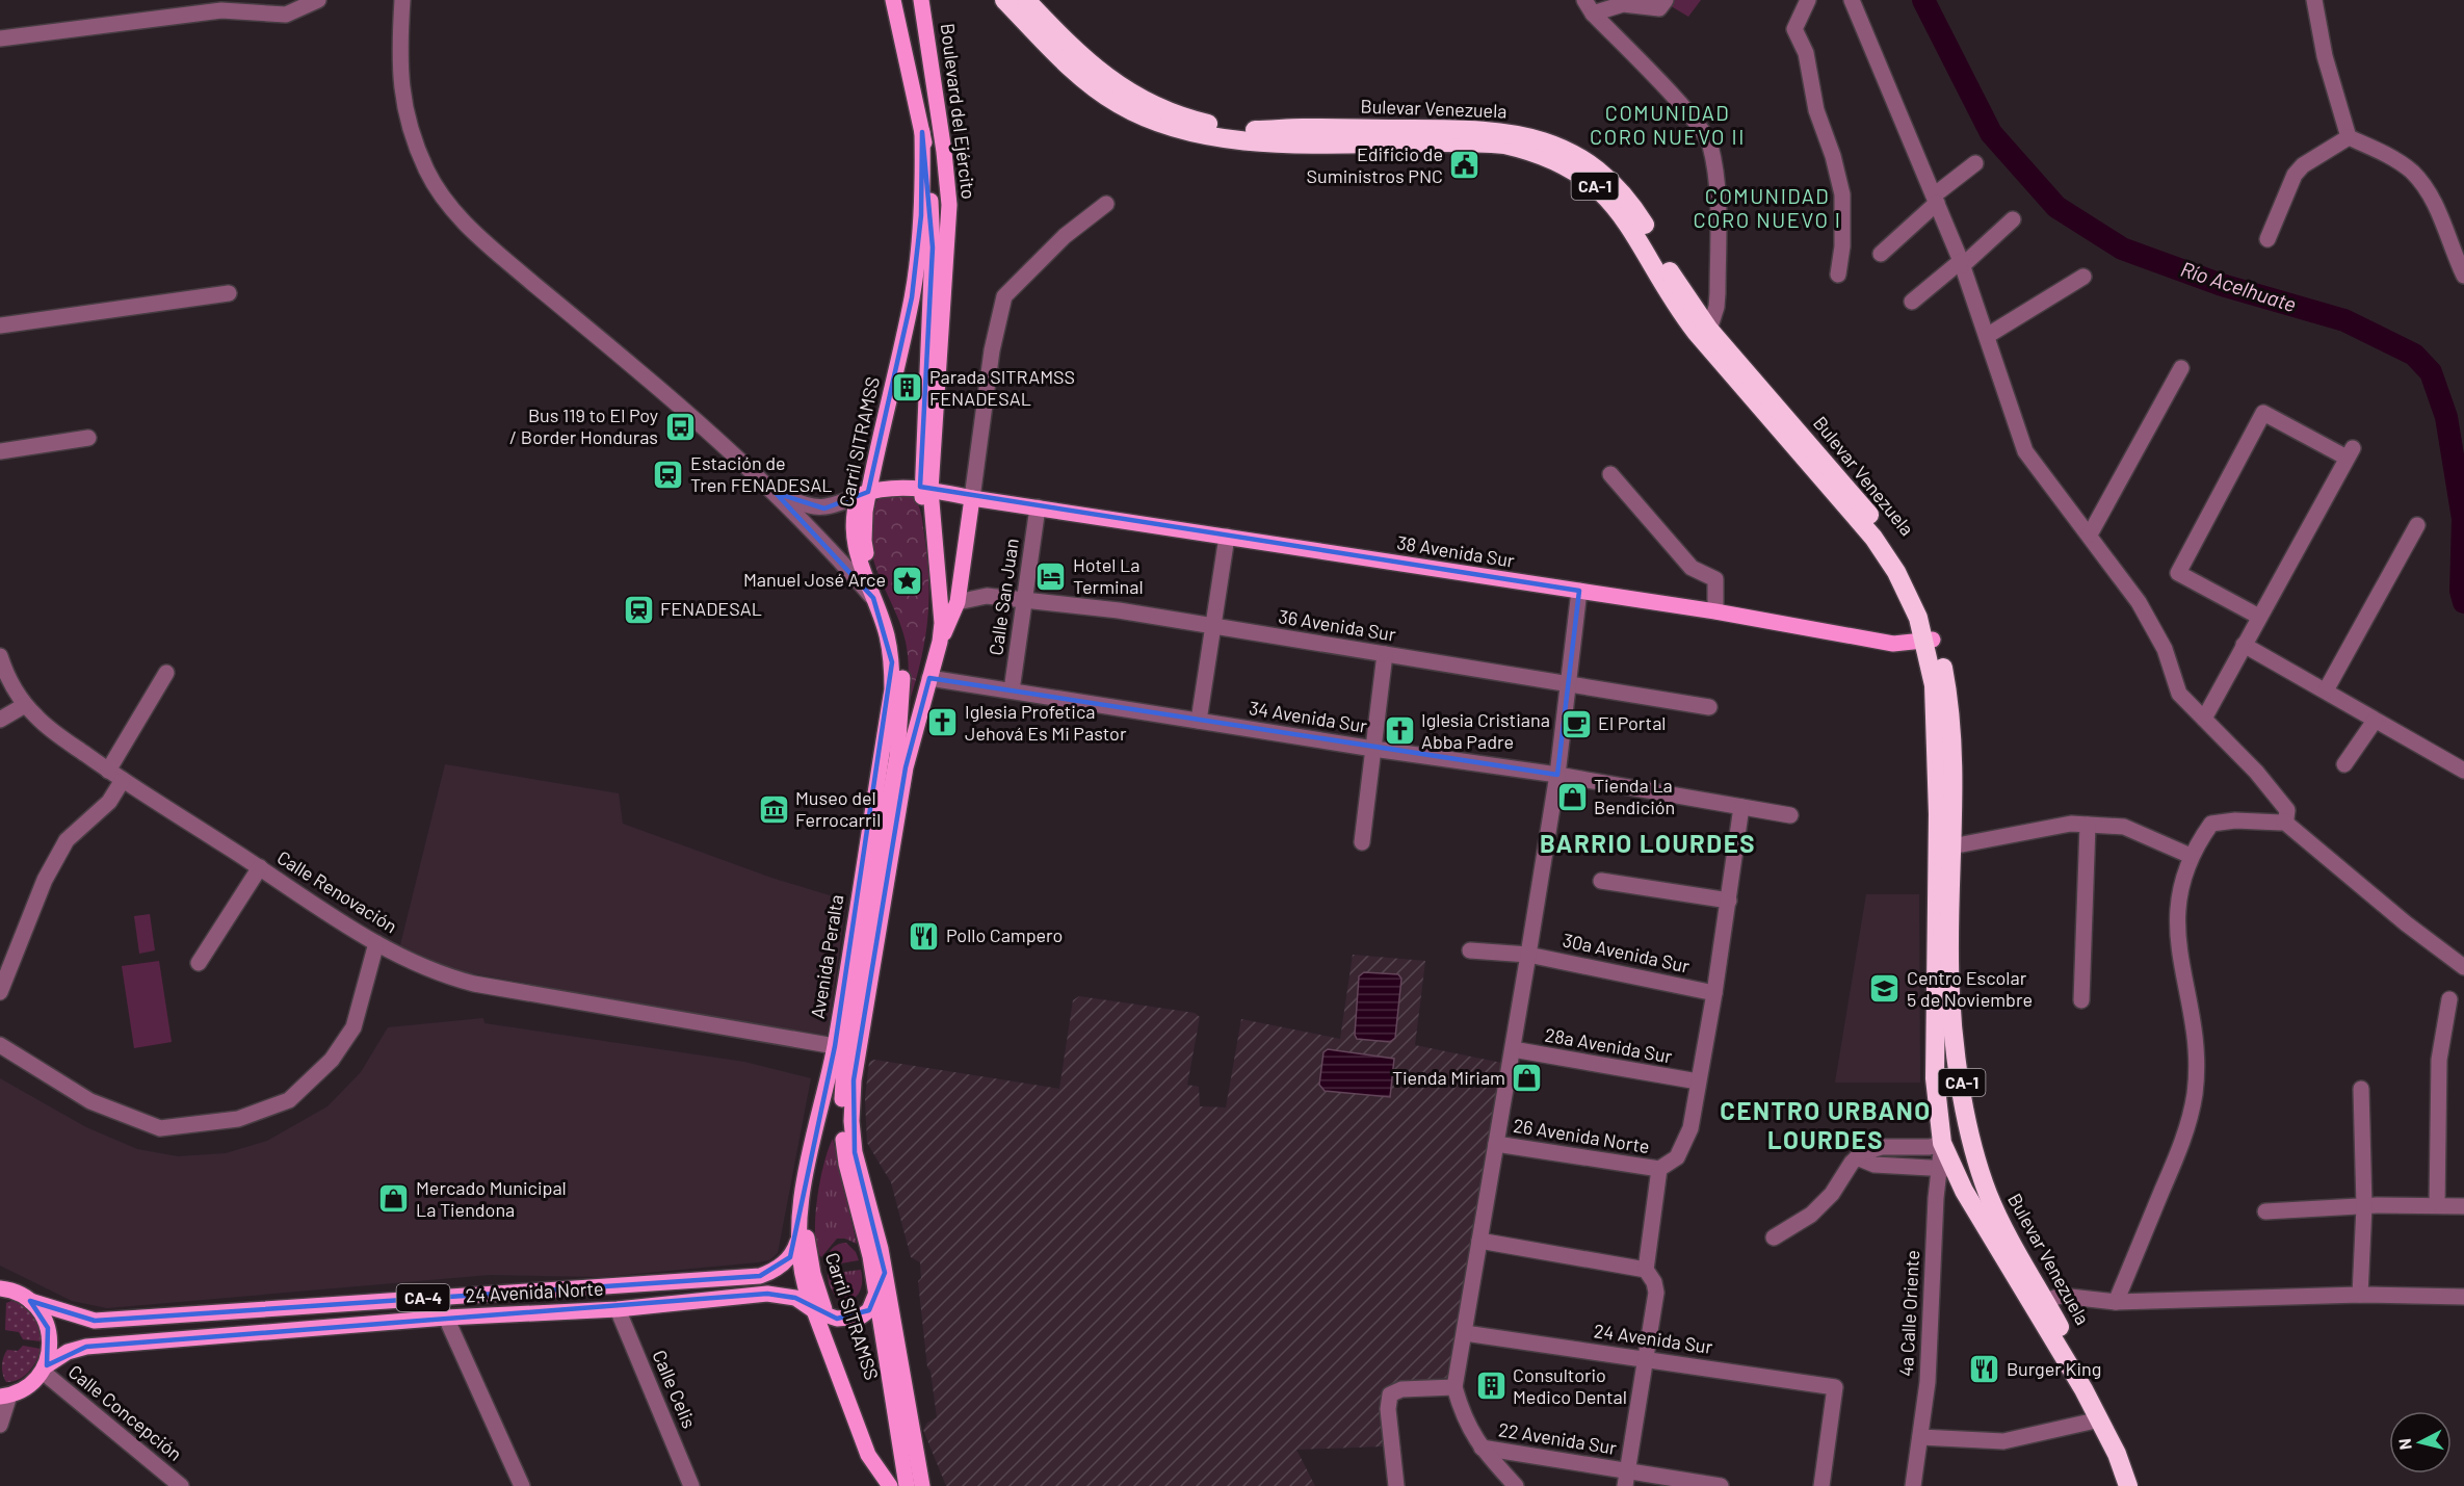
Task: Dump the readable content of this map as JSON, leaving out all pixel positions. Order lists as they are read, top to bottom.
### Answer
{
  "streets": {
    "highway": ["Bulevar Venezuela", "CA-1"],
    "main road": [
      "Boulevard del Ejército",
      "Carril SITRAMSS",
      "38 Avenida Sur",
      "Avenida Peralta",
      "24 Avenida Norte",
      "CA-4"
    ],
    "street": [
      "Calle San Juan",
      "36 Avenida Sur",
      "34 Avenida Sur",
      "Calle Renovación",
      "30a Avenida Sur",
      "28a Avenida Sur",
      "26 Avenida Norte",
      "4a Calle Oriente",
      "24 Avenida Sur",
      "Calle Celis",
      "Calle Concepción",
      "22 Avenida Sur"
    ]
  },
  "crossings": [
    ["Bulevar Venezuela", "38 Avenida Sur"],
    ["Bulevar Venezuela", "4a Calle Oriente"],
    ["Boulevard del Ejército", "Carril SITRAMSS"],
    ["Carril SITRAMSS", "Calle Renovación"],
    ["Carril SITRAMSS", "Avenida Peralta"],
    ["Carril SITRAMSS", "24 Avenida Norte"],
    ["38 Avenida Sur", "Calle San Juan"],
    ["Calle San Juan", "36 Avenida Sur"],
    ["Calle San Juan", "34 Avenida Sur"],
    ["Calle Renovación", "Avenida Peralta"],
    ["Avenida Peralta", "24 Avenida Norte"],
    ["24 Avenida Norte", "CA-4"],
    ["24 Avenida Norte", "Calle Celis"],
    ["24 Avenida Norte", "Calle Concepción"],
    ["CA-4", "Calle Concepción"]
  ],
  "districts": [
    "COMUNIDAD CORO NUEVO II",
    "COMUNIDAD CORO NUEVO I",
    "BARRIO LOURDES",
    "CENTRO URBANO LOURDES"
  ],
  "water": ["Río Acelhuate"],
  "places": {
    "public building": ["Edificio de Suministros PNC"],
    "building": ["Parada SITRAMSS FENADESAL", "Consultorio Medico Dental"],
    "bus stop": ["Bus 119 to El Poy / Border Honduras"],
    "station": ["Estación de Tren FENADESAL", "FENADESAL"],
    "hotel": ["Hotel La Terminal"],
    "place": ["Manuel José Arce"],
    "church": ["Iglesia Profetica Jehová Es Mi Pastor", "Iglesia Cristiana Abba Padre"],
    "cafe": ["El Portal"],
    "shop": ["Tienda La Bendición", "Tienda Miriam", "Mercado Municipal La Tiendona"],
    "museum": ["Museo del Ferrocarril"],
    "restaurant": ["Pollo Campero", "Burger King"],
    "school or university": ["Centro Escolar 5 de Noviembre"]
  },
  "north": "left"
}
